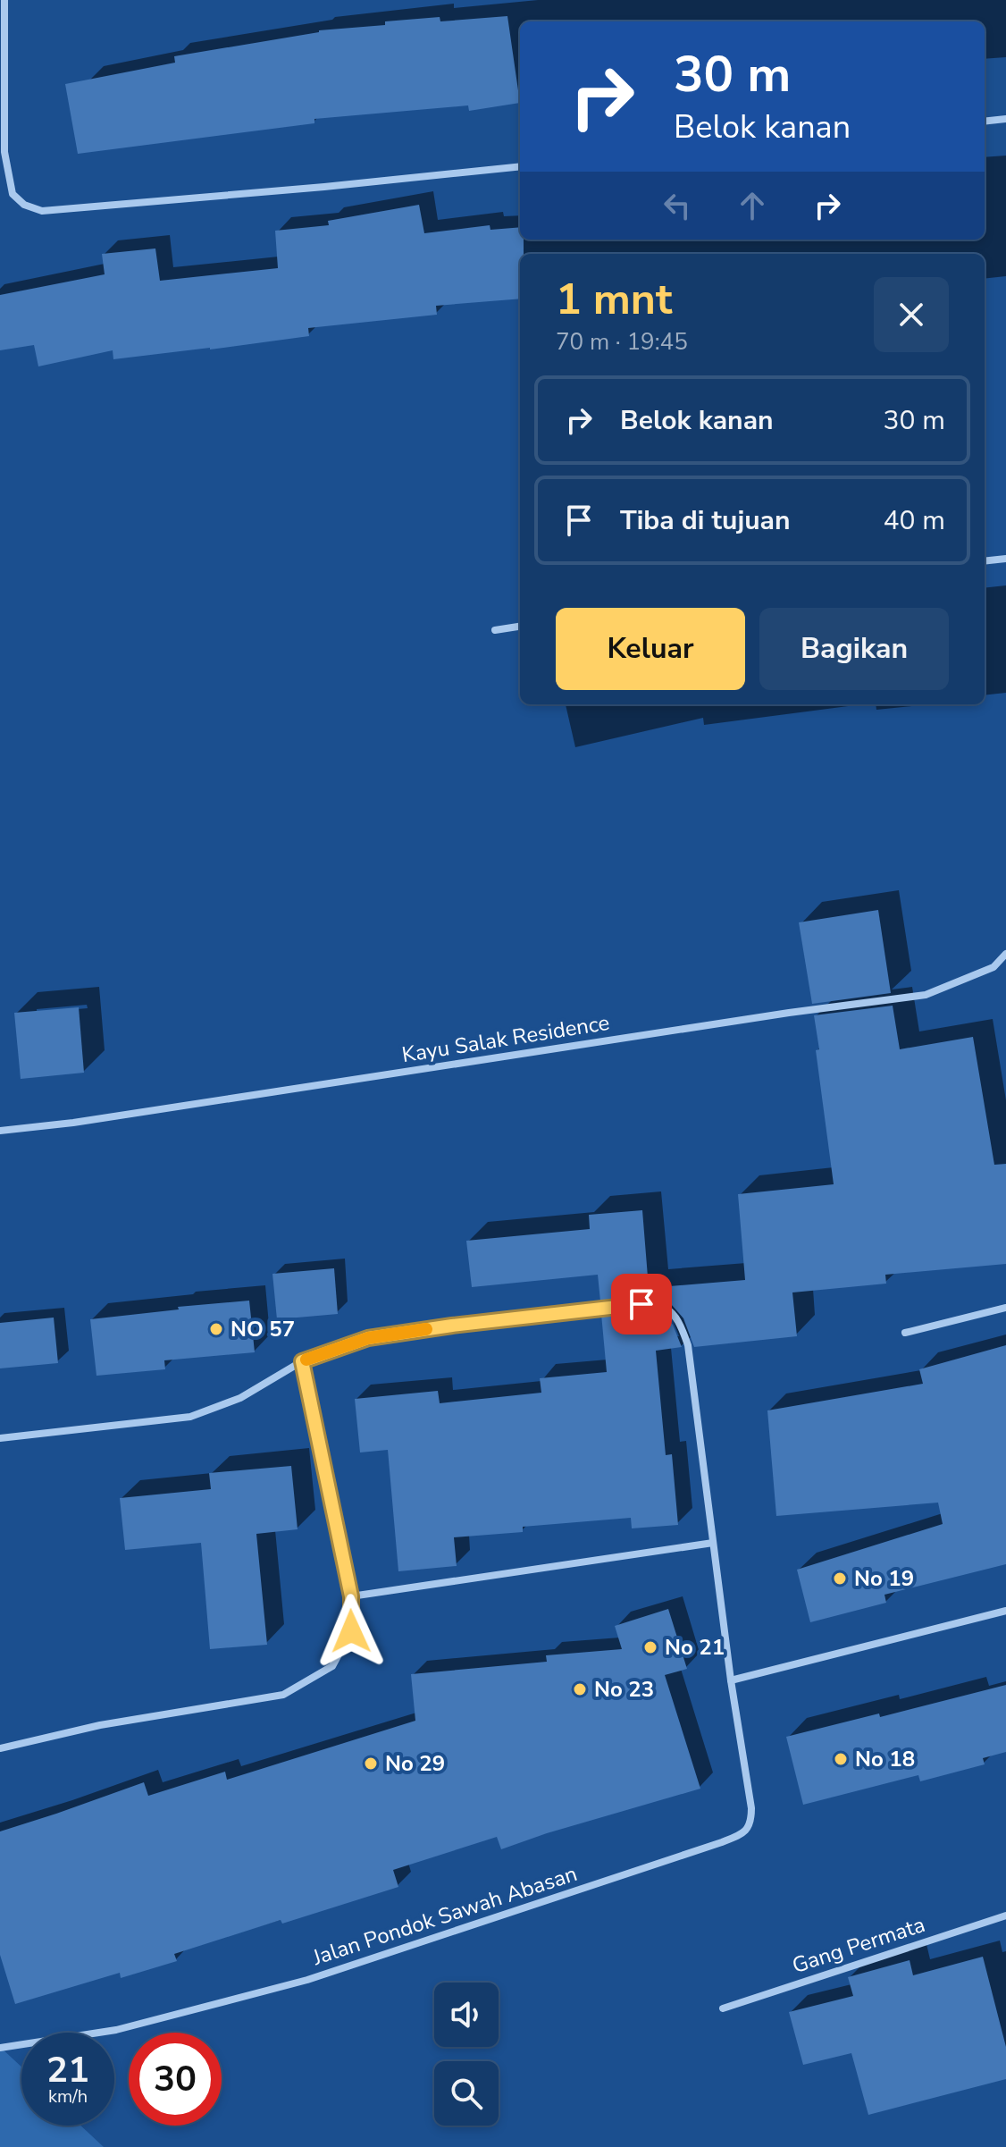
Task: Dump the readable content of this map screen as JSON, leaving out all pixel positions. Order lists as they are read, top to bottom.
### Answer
{
  "streets": {
    "street": ["Kayu Salak Residence", "Jalan Pondok Sawah Abasan", "Gang Permata"]
  },
  "places": [
    "NO 57",
    "No 19",
    "No 21",
    "No 23",
    "No 18",
    "No 29"
  ],
  "page": {
    "turn": ["30 m", "Belok kanan"],
    "heading": ["1 mnt", "70 m · 19:45"],
    "list": [
      {
        "name": "Belok kanan",
        "value": "30 m"
      },
      {
        "name": "Tiba di tujuan",
        "value": "40 m"
      }
    ],
    "buttons": ["Keluar", "Bagikan"],
    "speed": "21 km/h",
    "limit": "30"
  }
}
